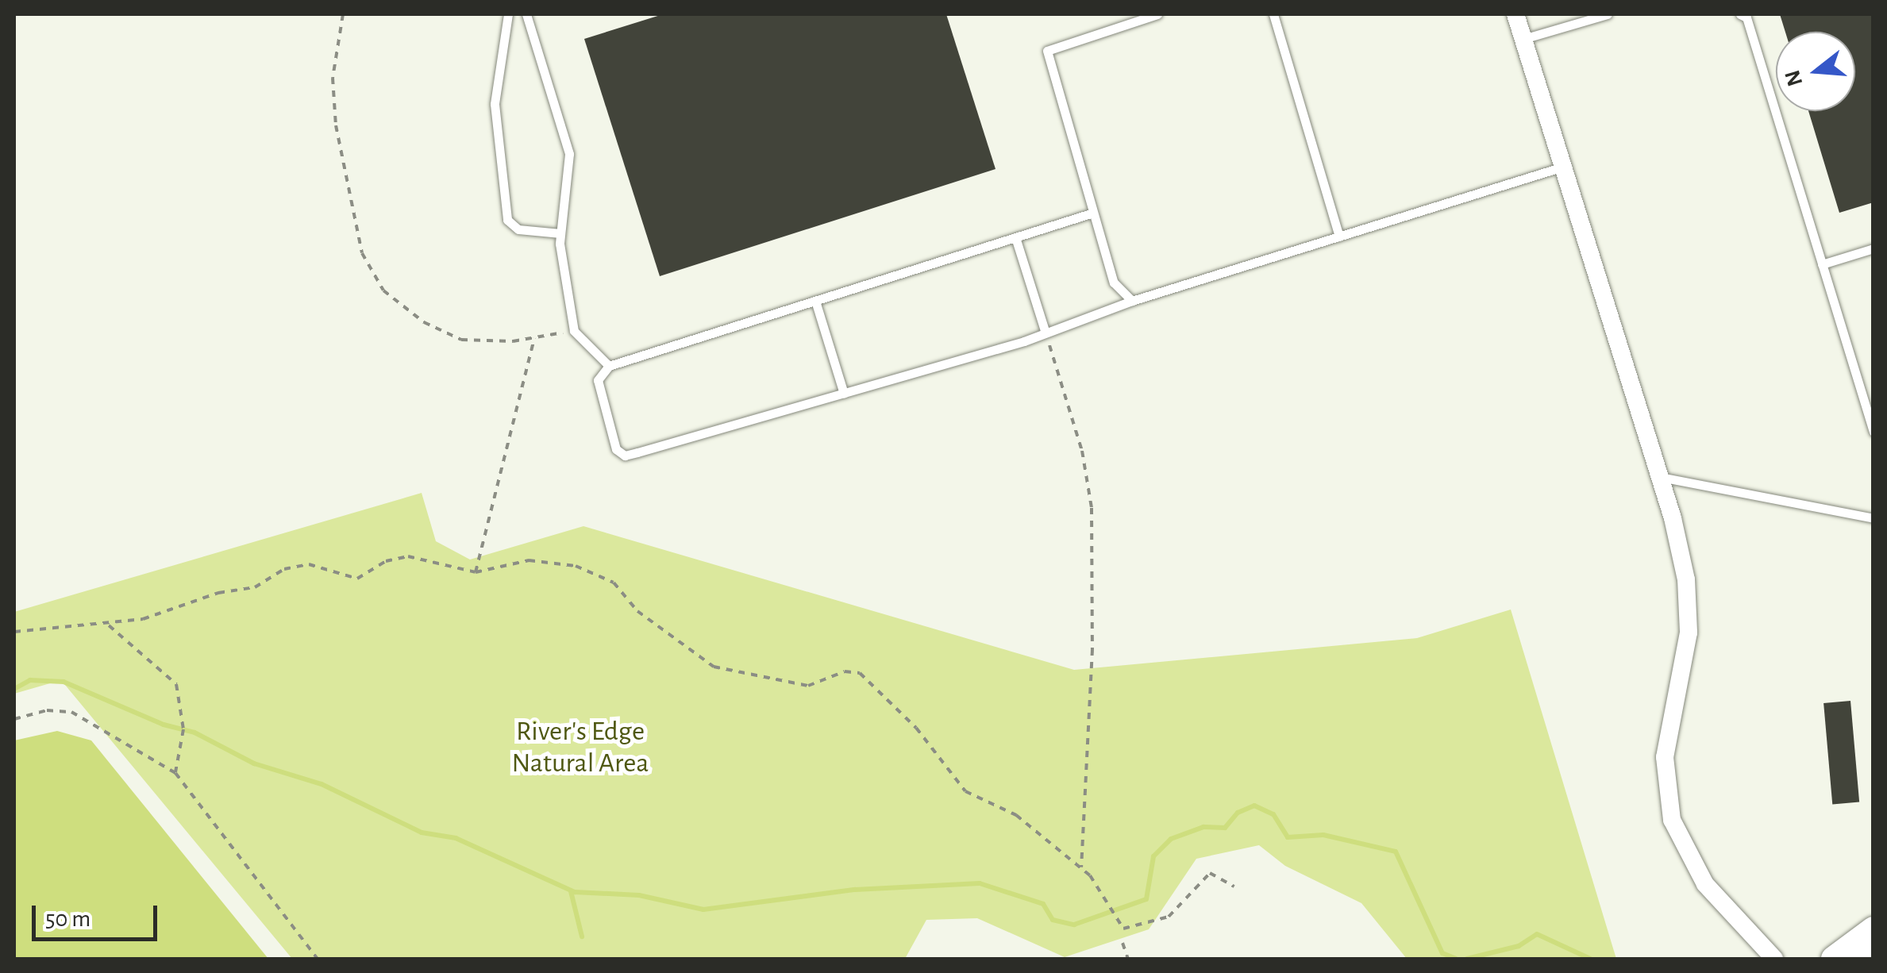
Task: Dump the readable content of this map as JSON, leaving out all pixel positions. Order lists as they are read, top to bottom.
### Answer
{
  "parks": ["River's Edge Natural Area"],
  "scale_bar": "50 m",
  "north": "left"
}
